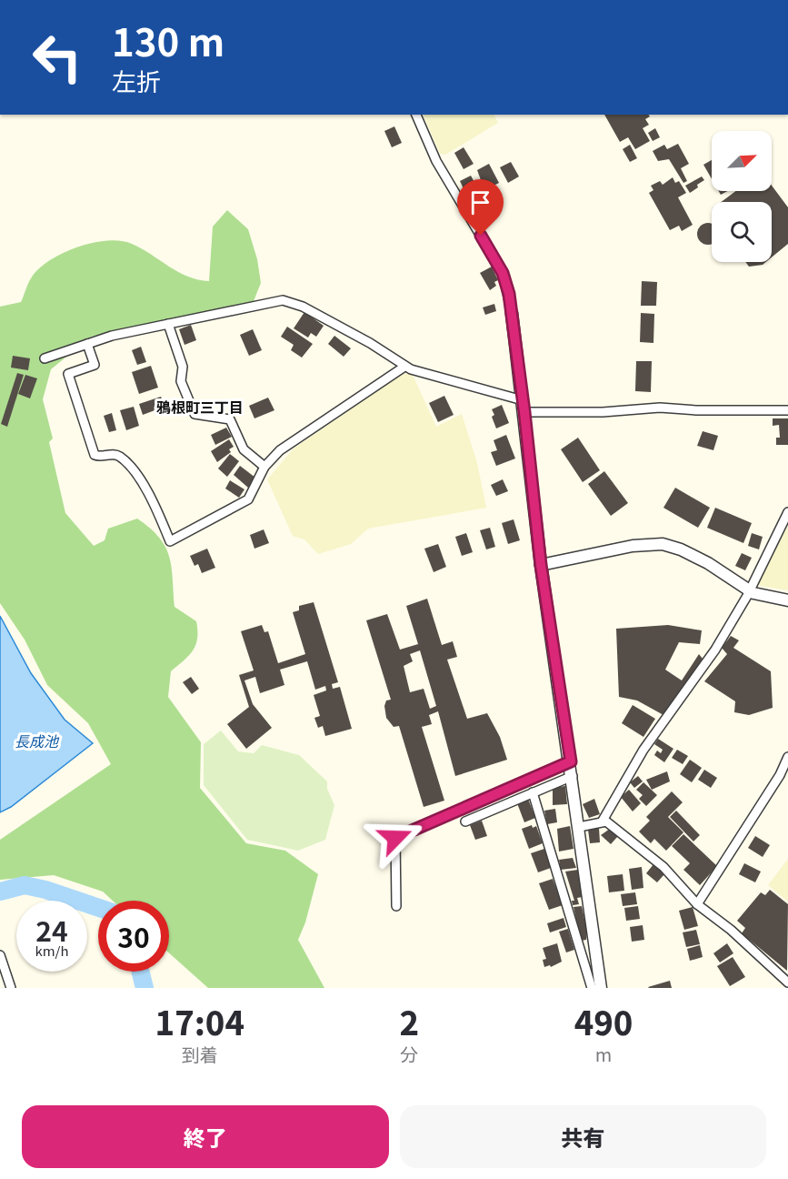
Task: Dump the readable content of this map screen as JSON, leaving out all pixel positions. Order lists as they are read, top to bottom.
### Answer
{
  "districts": ["鴉根町三丁目"],
  "water": ["長成池"],
  "north": "top right",
  "page": {
    "turn": ["130 m", "左折"],
    "speed": "24 km/h",
    "limit": "30",
    "eta": [
      "17:04",
      "到着",
      "2",
      "分",
      "490",
      "m"
    ],
    "buttons": ["終了", "共有"]
  }
}
